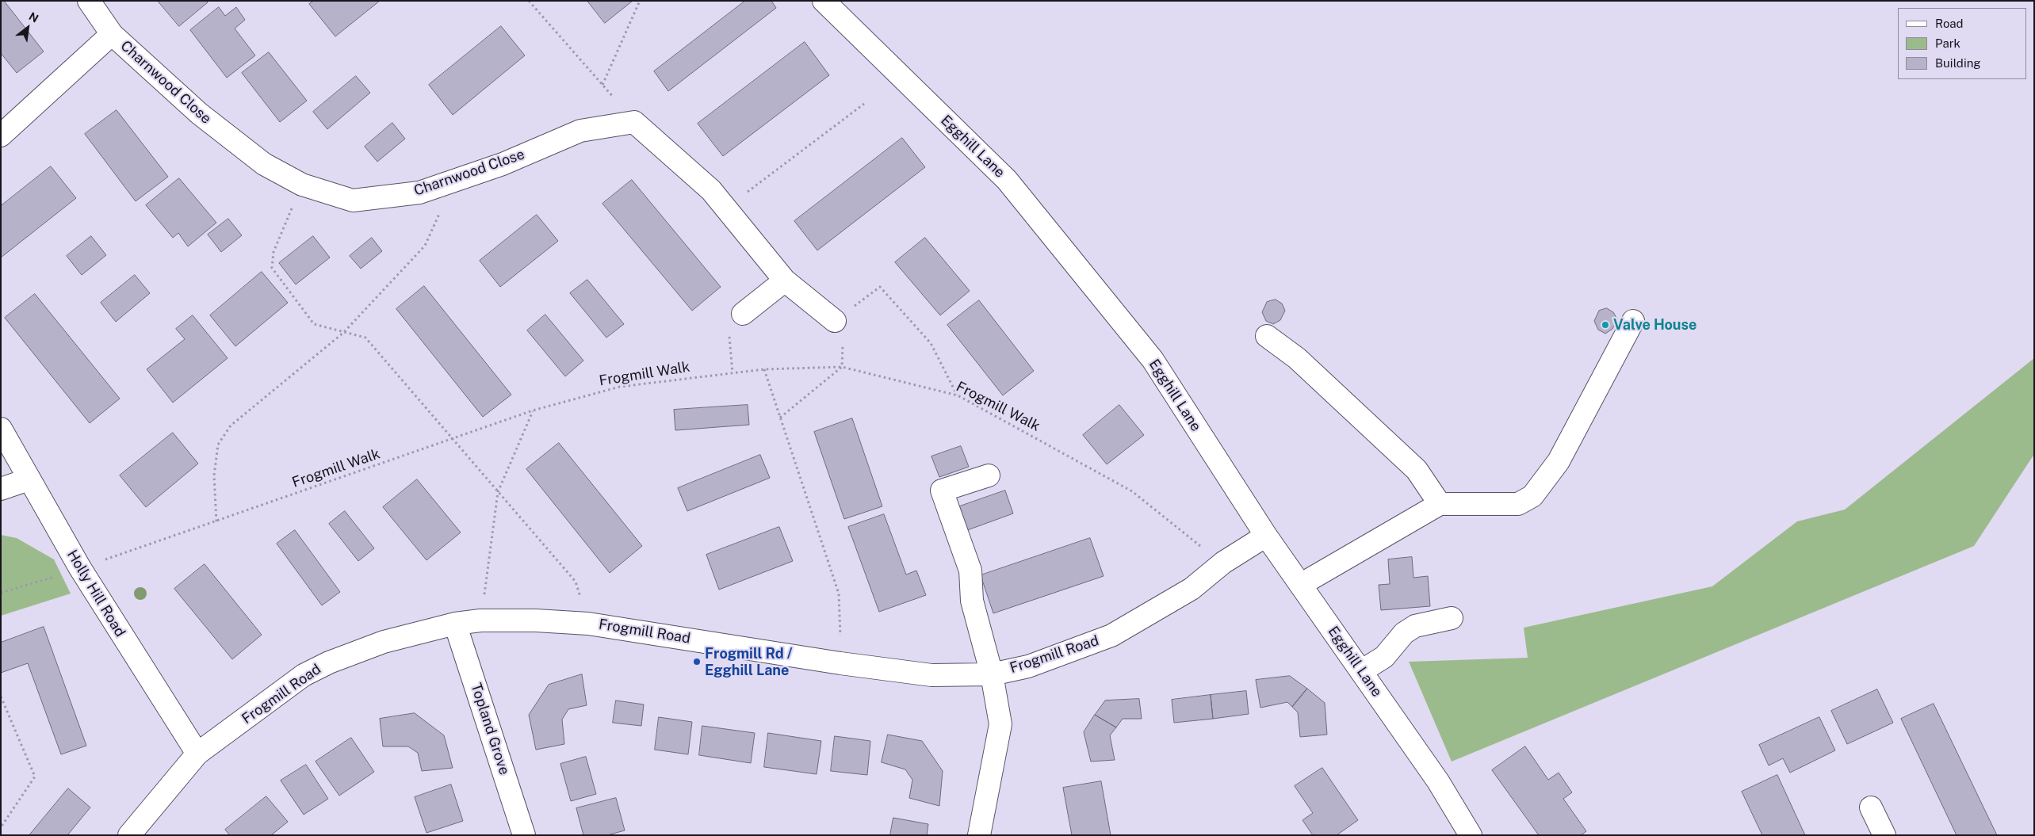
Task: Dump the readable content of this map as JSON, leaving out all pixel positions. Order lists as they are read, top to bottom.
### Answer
{
  "streets": {
    "street": [
      "Charnwood Close",
      "Egghill Lane",
      "Holly Hill Road",
      "Frogmill Road",
      "Topland Grove"
    ],
    "path": ["Frogmill Walk"]
  },
  "crossings": [
    ["Egghill Lane", "Frogmill Road"],
    ["Frogmill Walk", "Holly Hill Road"],
    ["Frogmill Walk", "Frogmill Road"],
    ["Holly Hill Road", "Frogmill Road"],
    ["Frogmill Road", "Topland Grove"]
  ],
  "places": ["Valve House", "Frogmill Rd / Egghill Lane"],
  "legend": ["Road", "Park", "Building"],
  "north": "top right"
}
